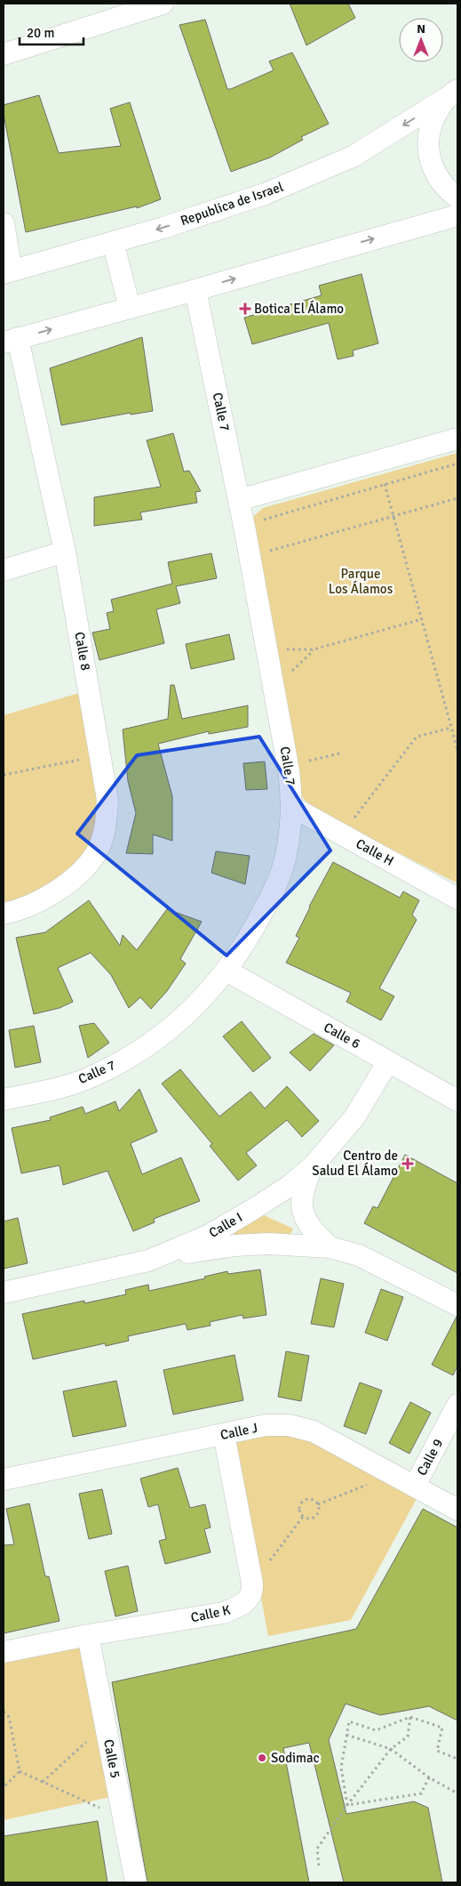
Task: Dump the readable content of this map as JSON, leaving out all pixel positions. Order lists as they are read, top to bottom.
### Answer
{
  "streets": {
    "street": [
      "Republica de Israel",
      "Calle 7",
      "Calle 8",
      "Calle H",
      "Calle 6",
      "Calle I",
      "Calle J",
      "Calle 9",
      "Calle K",
      "Calle 5"
    ]
  },
  "crossings": [
    ["Calle 7", "Calle H"],
    ["Calle 7", "Calle 6"],
    ["Calle 6", "Calle I"],
    ["Calle J", "Calle 9"],
    ["Calle K", "Calle 5"]
  ],
  "parks": ["Parque Los Álamos"],
  "places": {
    "health": ["Botica El Álamo", "Centro de Salud El Álamo"],
    "other": ["Sodimac"]
  },
  "scale_bar": "20 m",
  "north": "top"
}
